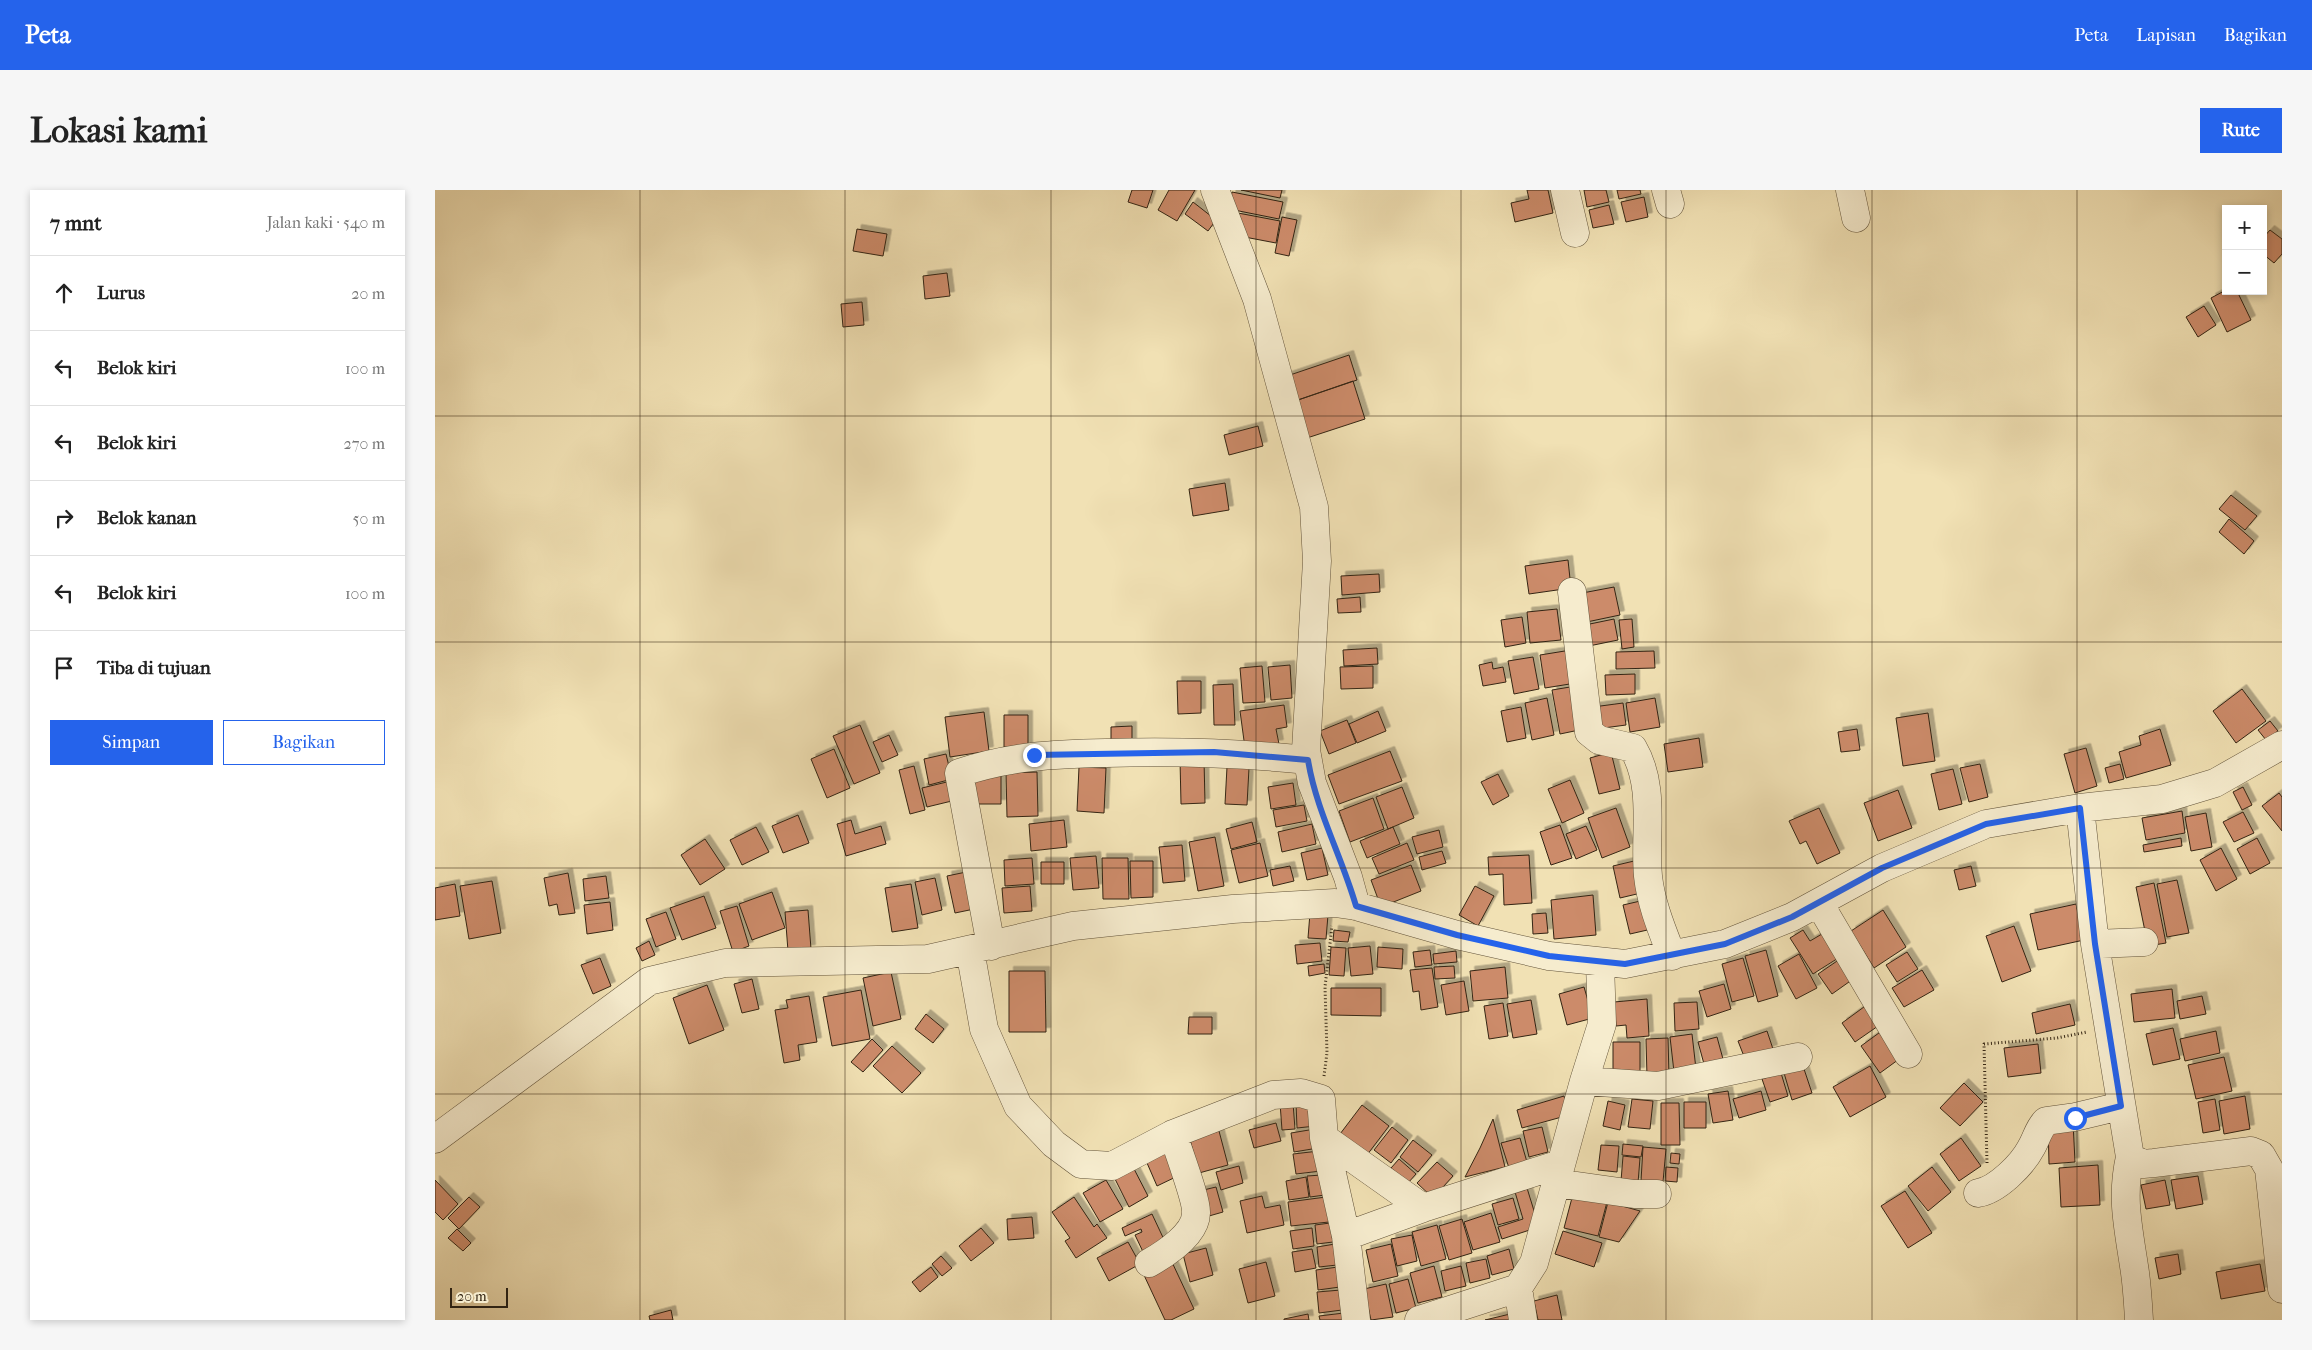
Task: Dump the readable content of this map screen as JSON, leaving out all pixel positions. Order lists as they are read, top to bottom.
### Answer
{
  "scale_bar": "20 m",
  "page": {
    "header": "Peta",
    "nav": ["Peta", "Lapisan", "Bagikan"],
    "buttons": [
      "Rute",
      ["Simpan", "Bagikan"]
    ],
    "title": "Lokasi kami",
    "heading": ["7 mnt", "Jalan kaki · 540 m"],
    "map_buttons": ["+", "−"],
    "list": [
      ["Lurus", "20 m"],
      ["Belok kiri", "100 m"],
      ["Belok kiri", "270 m"],
      ["Belok kanan", "50 m"],
      ["Belok kiri", "100 m"],
      "Tiba di tujuan"
    ],
    "scale": "20 m"
  }
}
